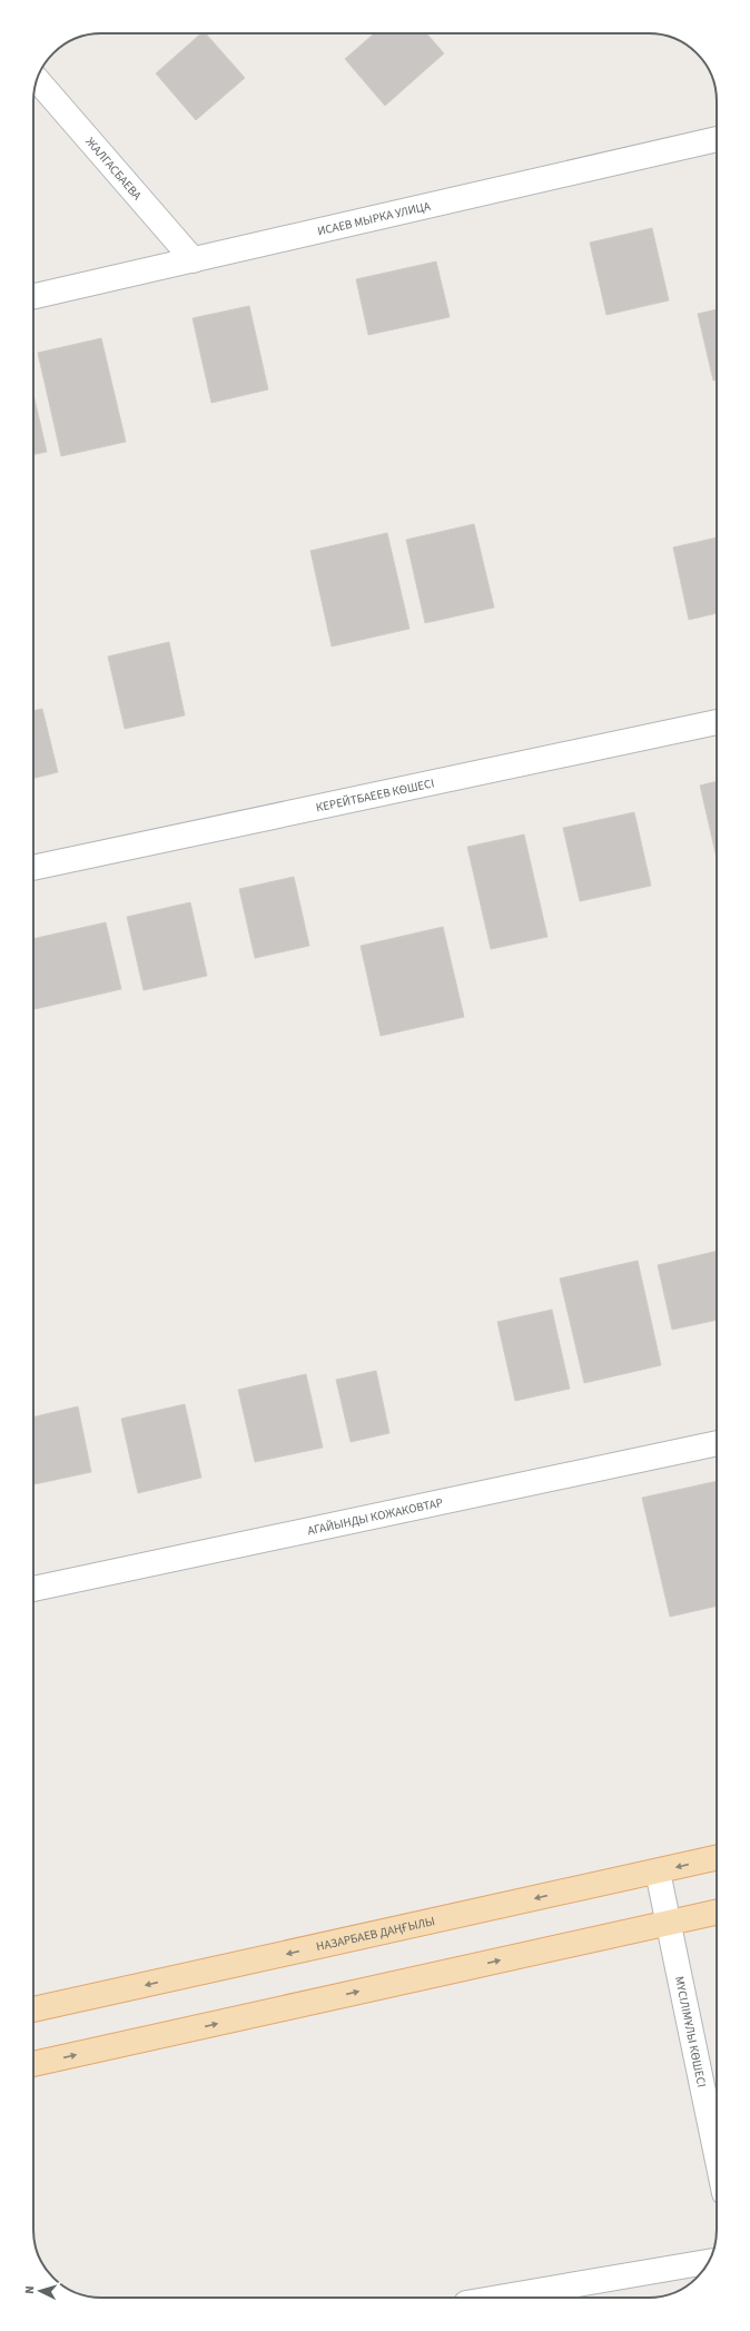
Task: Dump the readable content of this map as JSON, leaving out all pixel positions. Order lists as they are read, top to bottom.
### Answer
{
  "streets": {
    "main road": ["НАЗАРБАЕВ ДАҢҒЫЛЫ"],
    "street": [
      "ЖАЛГАСБАЕВА",
      "ИСАЕВ МЫРКА УЛИЦА",
      "КЕРЕЙТБАЕЕВ КӨШЕСІ",
      "АГАЙЫНДЫ КОЖАКОВТАР",
      "МҮСІЛІМҰЛЫ КӨШЕСІ"
    ]
  },
  "crossings": [
    ["ЖАЛГАСБАЕВА", "ИСАЕВ МЫРКА УЛИЦА"],
    ["НАЗАРБАЕВ ДАҢҒЫЛЫ", "МҮСІЛІМҰЛЫ КӨШЕСІ"]
  ],
  "north": "left"
}
